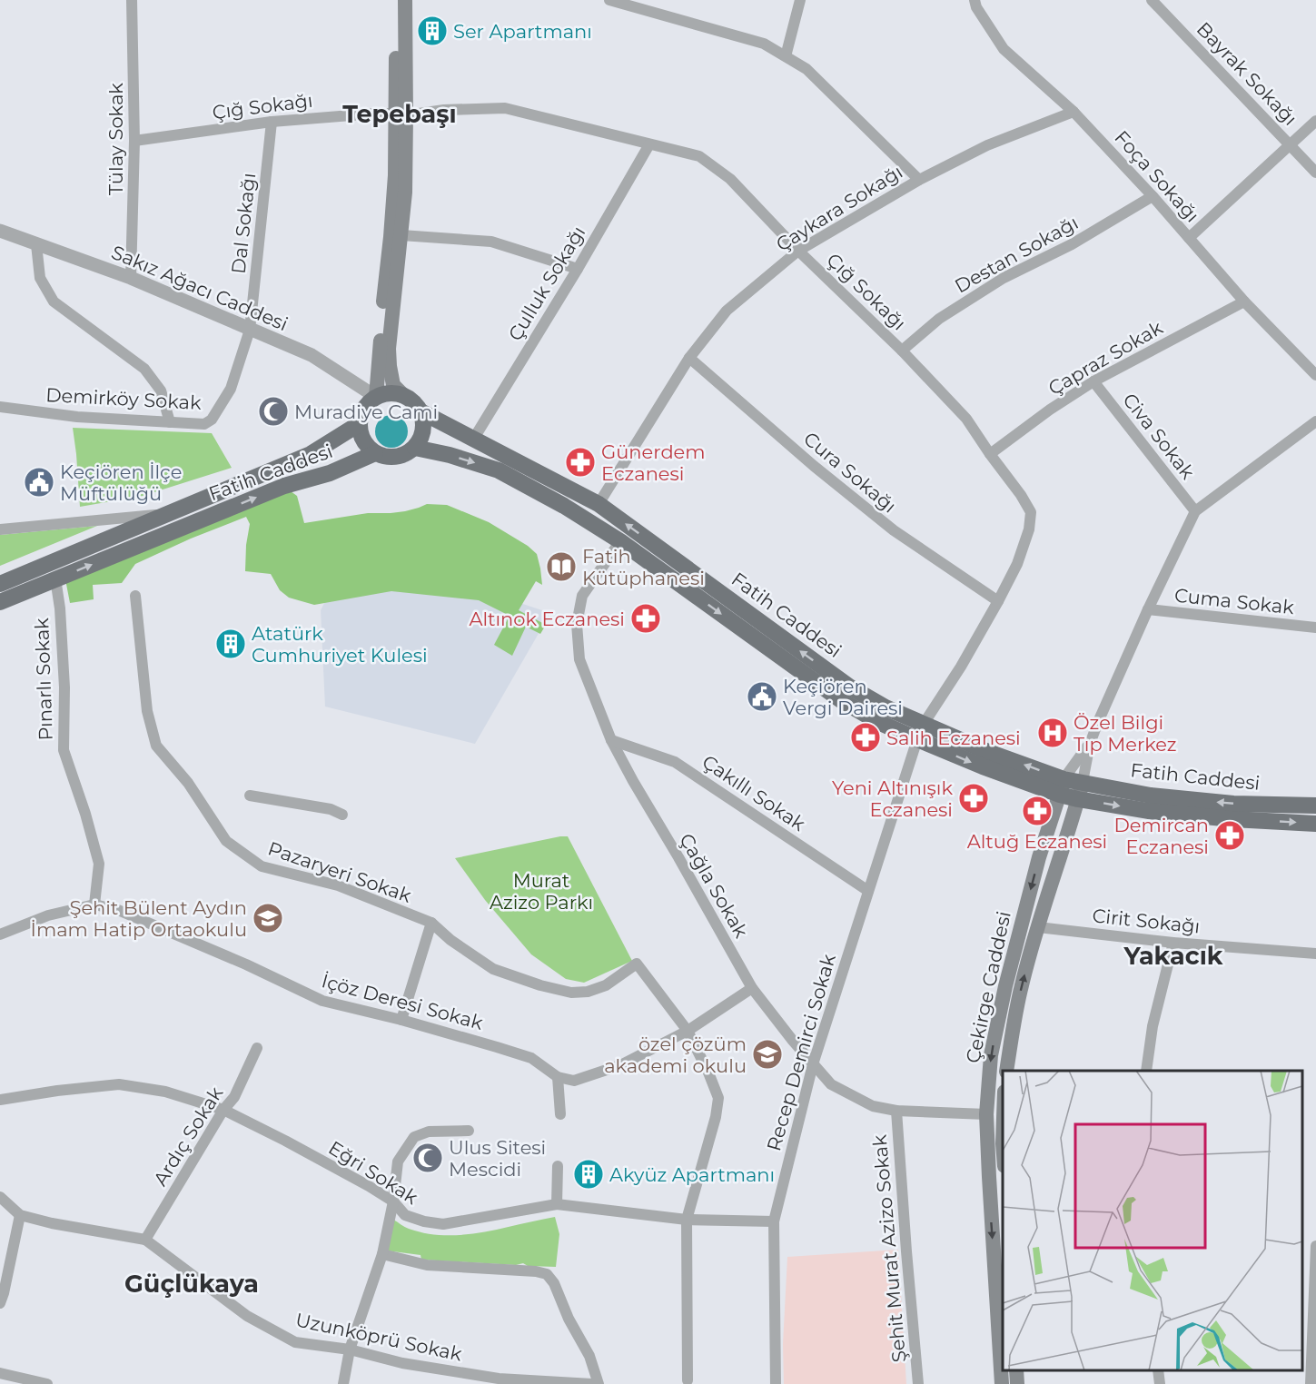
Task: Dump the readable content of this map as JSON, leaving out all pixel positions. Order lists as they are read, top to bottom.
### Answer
{
  "streets": {
    "main road": ["Fatih Caddesi", "Çekirge Caddesi"],
    "street": [
      "Bayrak Sokağı",
      "Çığ Sokağı",
      "Tülay Sokak",
      "Foça Sokağı",
      "Çaykara Sokağı",
      "Dal Sokağı",
      "Destan Sokağı",
      "Çulluk Sokağı",
      "Sakız Ağacı Caddesi",
      "Çapraz Sokak",
      "Demirköy Sokak",
      "Civa Sokak",
      "Cura Sokağı",
      "Cuma Sokak",
      "Pınarlı Sokak",
      "Çakıllı Sokak",
      "Pazaryeri Sokak",
      "Çağla Sokak",
      "Cirit Sokağı",
      "İçöz Deresi Sokak",
      "Recep Demirci Sokak",
      "Ardıç Sokak",
      "Eğri Sokak",
      "Şehit Murat Azizo Sokak",
      "Uzunköprü Sokak"
    ]
  },
  "crossings": [
    ["Çığ Sokağı", "Tülay Sokak"],
    ["Çığ Sokağı", "Çaykara Sokağı"],
    ["Çığ Sokağı", "Dal Sokağı"],
    ["Çığ Sokağı", "Destan Sokağı"],
    ["Çığ Sokağı", "Çulluk Sokağı"],
    ["Çığ Sokağı", "Çapraz Sokak"],
    ["Çığ Sokağı", "Fatih Caddesi"],
    ["Çığ Sokağı", "Cura Sokağı"],
    ["Çığ Sokağı", "Recep Demirci Sokak"],
    ["Tülay Sokak", "Sakız Ağacı Caddesi"],
    ["Foça Sokağı", "Çaykara Sokağı"],
    ["Foça Sokağı", "Destan Sokağı"],
    ["Foça Sokağı", "Çapraz Sokak"],
    ["Çaykara Sokağı", "Fatih Caddesi"],
    ["Çaykara Sokağı", "Cura Sokağı"],
    ["Dal Sokağı", "Sakız Ağacı Caddesi"],
    ["Dal Sokağı", "Demirköy Sokak"],
    ["Çulluk Sokağı", "Fatih Caddesi"],
    ["Sakız Ağacı Caddesi", "Demirköy Sokak"],
    ["Sakız Ağacı Caddesi", "Fatih Caddesi"],
    ["Çapraz Sokak", "Civa Sokak"],
    ["Civa Sokak", "Çekirge Caddesi"],
    ["Fatih Caddesi", "Pınarlı Sokak"],
    ["Fatih Caddesi", "Çağla Sokak"],
    ["Fatih Caddesi", "Çekirge Caddesi"],
    ["Fatih Caddesi", "Recep Demirci Sokak"],
    ["Cuma Sokak", "Çekirge Caddesi"],
    ["Pınarlı Sokak", "İçöz Deresi Sokak"],
    ["Çakıllı Sokak", "Çağla Sokak"],
    ["Çakıllı Sokak", "Recep Demirci Sokak"],
    ["Pazaryeri Sokak", "Eğri Sokak"],
    ["Çağla Sokak", "Çekirge Caddesi"],
    ["Çağla Sokak", "Recep Demirci Sokak"],
    ["Çağla Sokak", "Şehit Murat Azizo Sokak"],
    ["Cirit Sokağı", "Çekirge Caddesi"],
    ["Recep Demirci Sokak", "Eğri Sokak"],
    ["Ardıç Sokak", "Eğri Sokak"],
    ["Ardıç Sokak", "Uzunköprü Sokak"]
  ],
  "districts": ["Tepebaşı", "Yakacık", "Güçlükaya"],
  "parks": ["Murat Azizo Parkı"],
  "places": {
    "building": ["Ser Apartmanı", "Atatürk Cumhuriyet Kulesi", "Akyüz Apartmanı"],
    "mosque": ["Muradiye Cami", "Ulus Sitesi Mescidi"],
    "pharmacy": [
      "Günerdem Eczanesi",
      "Altınok Eczanesi",
      "Salih Eczanesi",
      "Yeni Altınışık Eczanesi",
      "Altuğ Eczanesi",
      "Demircan Eczanesi"
    ],
    "public building": ["Keçiören İlçe Müftülüğü", "Keçiören Vergi Dairesi"],
    "library": ["Fatih Kütüphanesi"],
    "hospital": ["Özel Bilgi Tıp Merkez"],
    "school or university": ["Şehit Bülent Aydın İmam Hatip Ortaokulu", "özel çözüm akademi okulu"]
  }
}
